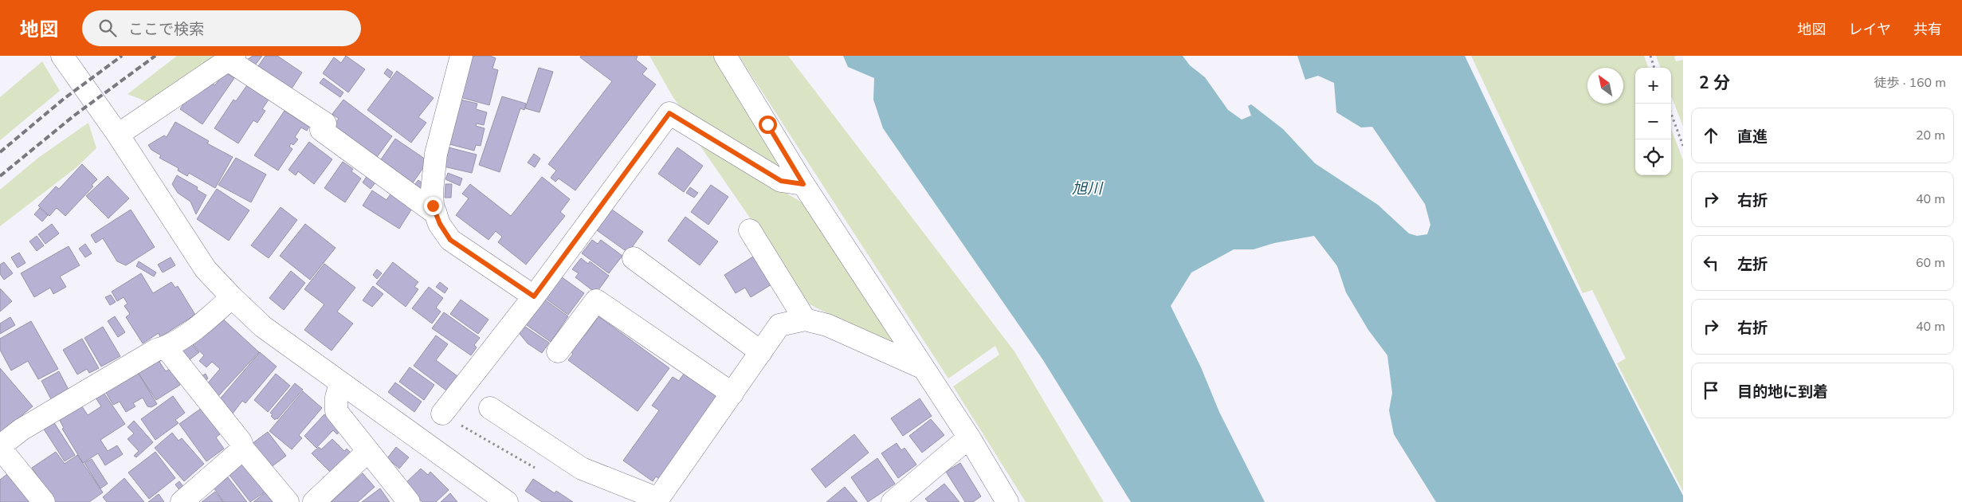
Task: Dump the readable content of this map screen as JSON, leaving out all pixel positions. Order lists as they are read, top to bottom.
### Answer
{
  "water": ["旭川"],
  "north": "top left",
  "page": {
    "header": "地図",
    "search": "ここで検索",
    "nav": ["地図", "レイヤ", "共有"],
    "heading": ["2 分", "徒歩 · 160 m"],
    "map_buttons": ["+", "−"],
    "list": [
      ["直進", "20 m"],
      ["右折", "40 m"],
      ["左折", "60 m"],
      ["右折", "40 m"],
      "目的地に到着"
    ]
  }
}
